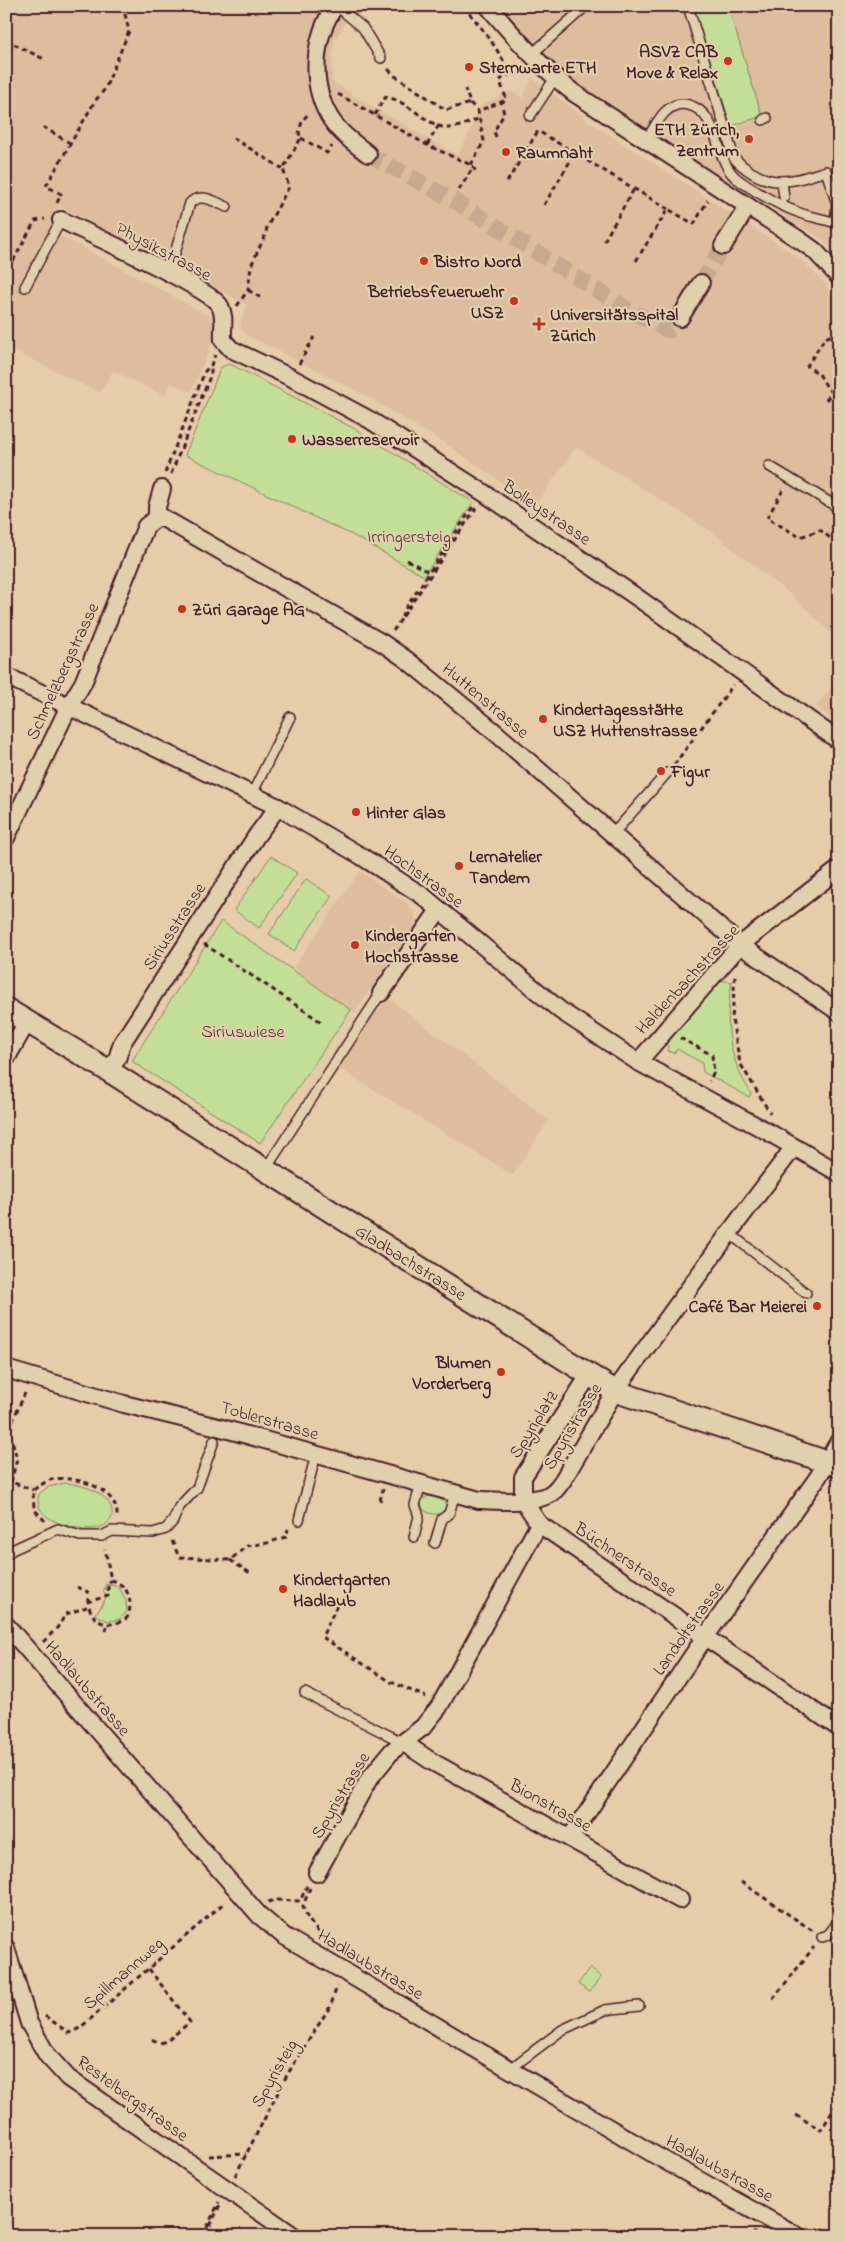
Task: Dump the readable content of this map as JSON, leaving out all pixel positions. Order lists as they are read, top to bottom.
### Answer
{
  "streets": {
    "street": [
      "Physikstrasse",
      "Bolleystrasse",
      "Schmelzbergstrasse",
      "Huttenstrasse",
      "Hochstrasse",
      "Siriusstrasse",
      "Haldenbachstrasse",
      "Gladbachstrasse",
      "Toblerstrasse",
      "Spyriplatz",
      "Spyristrasse",
      "Büchnerstrasse",
      "Landoltstrasse",
      "Hadlaubstrasse",
      "Bionstrasse",
      "Restelbergstrasse"
    ],
    "path": ["Spillmannweg", "Spyristeig"]
  },
  "crossings": [
    ["Physikstrasse", "Bolleystrasse"],
    ["Schmelzbergstrasse", "Huttenstrasse"],
    ["Schmelzbergstrasse", "Hochstrasse"],
    ["Huttenstrasse", "Haldenbachstrasse"],
    ["Hochstrasse", "Siriusstrasse"],
    ["Hochstrasse", "Haldenbachstrasse"],
    ["Hochstrasse", "Spyristrasse"],
    ["Siriusstrasse", "Gladbachstrasse"],
    ["Gladbachstrasse", "Spyriplatz"],
    ["Gladbachstrasse", "Spyristrasse"],
    ["Gladbachstrasse", "Landoltstrasse"],
    ["Toblerstrasse", "Spyriplatz"],
    ["Toblerstrasse", "Spyristrasse"],
    ["Spyriplatz", "Spyristrasse"],
    ["Spyristrasse", "Büchnerstrasse"],
    ["Spyristrasse", "Bionstrasse"],
    ["Büchnerstrasse", "Landoltstrasse"],
    ["Landoltstrasse", "Bionstrasse"]
  ],
  "parks": ["Irringersteig", "Siriuswiese"],
  "places": {
    "other": [
      "ASVZ CAB Move & Relax",
      "Sternwarte ETH",
      "ETH Zürich, Zentrum",
      "Raumnaht",
      "Bistro Nord",
      "Betriebsfeuerwehr USZ",
      "Wasserreservoir",
      "Züri Garage AG",
      "Kindertagesstätte USZ Huttenstrasse",
      "Figur",
      "Hinter Glas",
      "Lernatelier Tandem",
      "Kindergarten Hochstrasse",
      "Café Bar Meierei",
      "Blumen Vorderberg",
      "Kindertgarten Hadlaub"
    ],
    "health": ["Universitätsspital Zürich"]
  }
}
